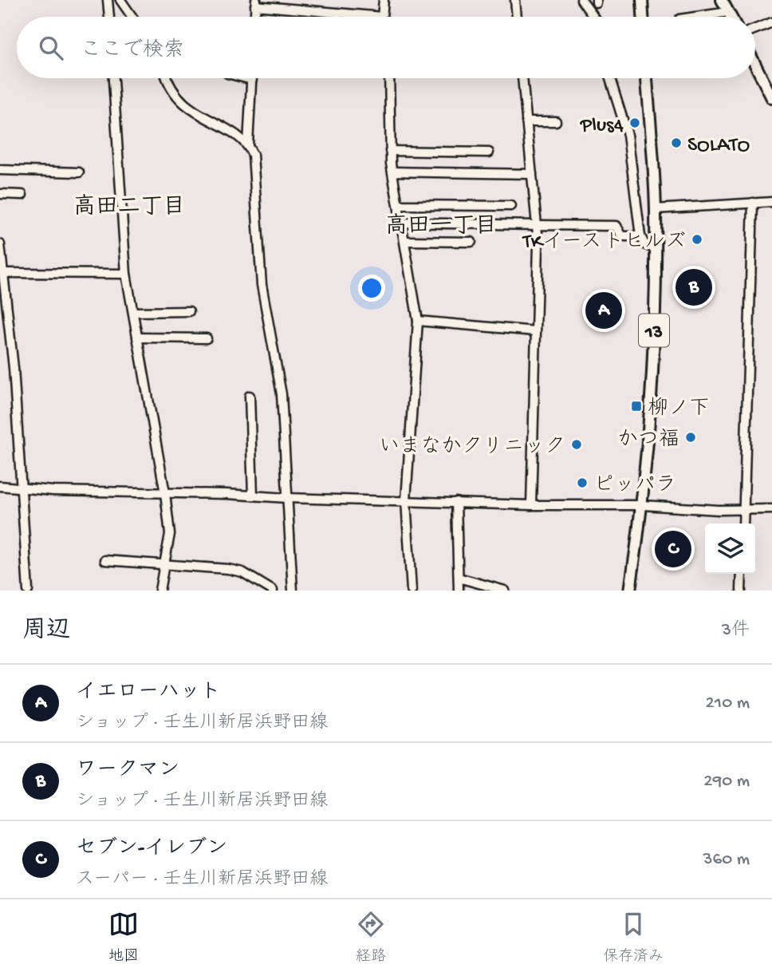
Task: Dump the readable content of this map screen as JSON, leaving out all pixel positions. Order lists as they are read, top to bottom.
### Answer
{
  "streets": {
    "main road": ["13"]
  },
  "districts": ["高田二丁目", "高田一丁目"],
  "places": {
    "other": [
      "Plus4",
      "SOLATO",
      "TKイーストヒルズ",
      "かつ福",
      "いまなかクリニック",
      "ピッパラ"
    ],
    "transit": ["柳ノ下"]
  },
  "page": {
    "search": "ここで検索",
    "pins": ["B", "A", "C"],
    "heading": ["周辺", "3件"],
    "list": [
      {
        "mark": "A",
        "name": "イエローハット",
        "note": "ショップ · 壬生川新居浜野田線",
        "value": "210 m"
      },
      {
        "mark": "B",
        "name": "ワークマン",
        "note": "ショップ · 壬生川新居浜野田線",
        "value": "290 m"
      },
      {
        "mark": "C",
        "name": "セブン-イレブン",
        "note": "スーパー · 壬生川新居浜野田線",
        "value": "360 m"
      }
    ],
    "nav": ["地図", "経路", "保存済み"]
  }
}
